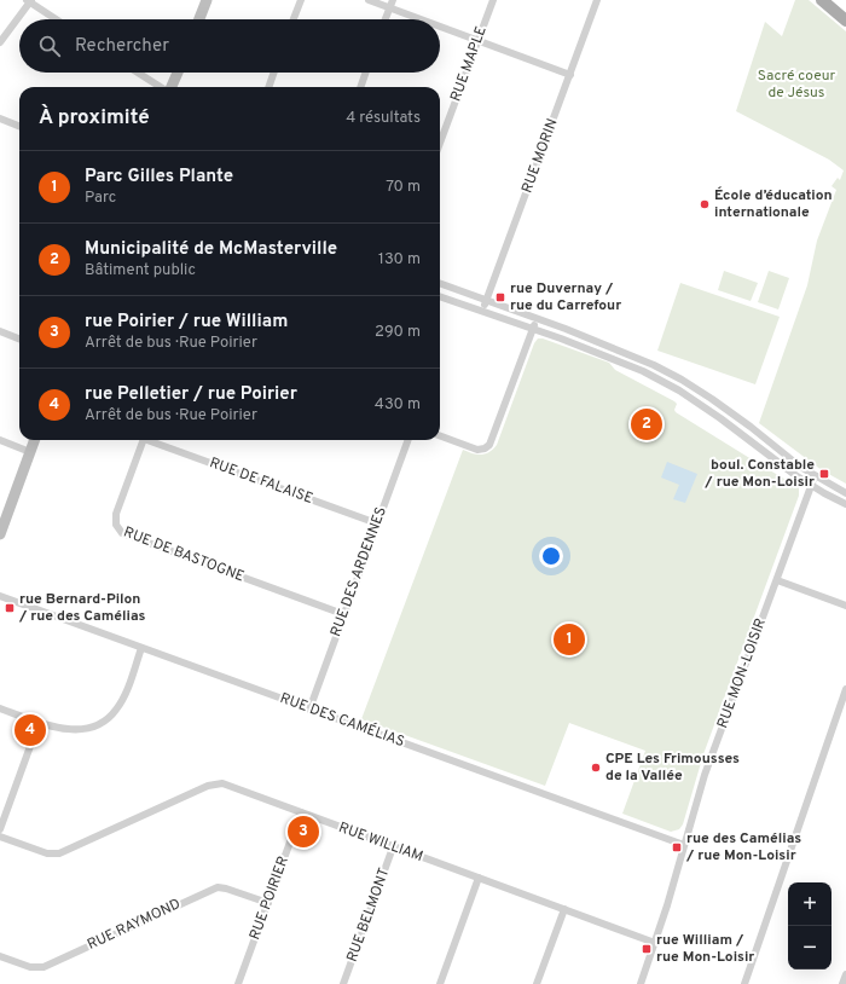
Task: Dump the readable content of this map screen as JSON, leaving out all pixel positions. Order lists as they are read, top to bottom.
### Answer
{
  "streets": {
    "street": [
      "RUE MAPLE",
      "RUE MORIN",
      "RUE DE FALAISE",
      "RUE DE BASTOGNE",
      "RUE DES ARDENNES",
      "RUE MON-LOISIR",
      "RUE DES CAMÉLIAS",
      "RUE WILLIAM",
      "RUE POIRIER",
      "RUE BELMONT",
      "RUE RAYMOND"
    ]
  },
  "crossings": [
    ["RUE DE FALAISE", "RUE DES ARDENNES"],
    ["RUE DE BASTOGNE", "RUE DES ARDENNES"],
    ["RUE DES ARDENNES", "RUE DES CAMÉLIAS"],
    ["RUE MON-LOISIR", "RUE DES CAMÉLIAS"],
    ["RUE MON-LOISIR", "RUE WILLIAM"],
    ["RUE WILLIAM", "RUE POIRIER"],
    ["RUE WILLIAM", "RUE BELMONT"],
    ["RUE POIRIER", "RUE RAYMOND"]
  ],
  "parks": ["Sacré coeur de Jésus"],
  "places": {
    "other": ["École d’éducation internationale", "CPE Les Frimousses de la Vallée"],
    "transit": [
      "rue Duvernay / rue du Carrefour",
      "boul. Constable / rue Mon-Loisir",
      "rue Bernard-Pilon / rue des Camélias",
      "rue des Camélias / rue Mon-Loisir",
      "rue William / rue Mon-Loisir"
    ]
  },
  "page": {
    "search": "Rechercher",
    "heading": ["À proximité", "4 résultats"],
    "list": [
      {
        "mark": "1",
        "name": "Parc Gilles Plante",
        "note": "Parc",
        "value": "70 m"
      },
      {
        "mark": "2",
        "name": "Municipalité de McMasterville",
        "note": "Bâtiment public",
        "value": "130 m"
      },
      {
        "mark": "3",
        "name": "rue Poirier / rue William",
        "note": "Arrêt de bus · Rue Poirier",
        "value": "290 m"
      },
      {
        "mark": "4",
        "name": "rue Pelletier / rue Poirier",
        "note": "Arrêt de bus · Rue Poirier",
        "value": "430 m"
      }
    ],
    "pins": [
      "2",
      "1",
      "4",
      "3"
    ],
    "map_buttons": ["+", "−"]
  }
}
